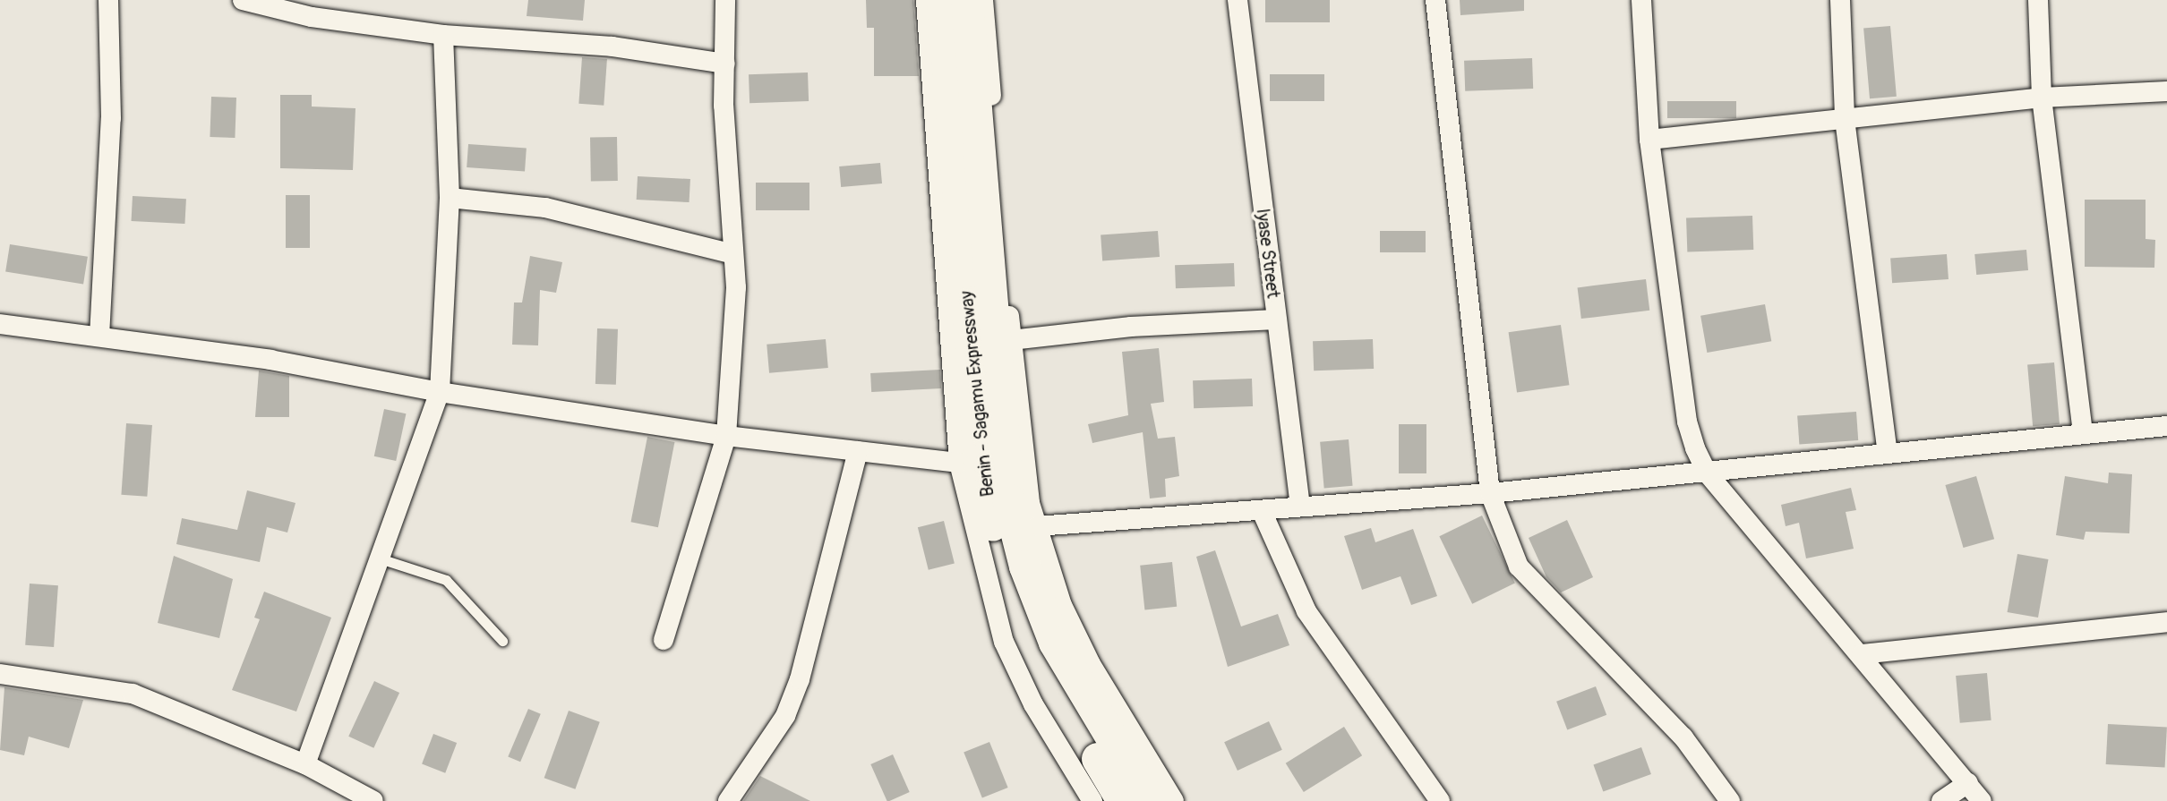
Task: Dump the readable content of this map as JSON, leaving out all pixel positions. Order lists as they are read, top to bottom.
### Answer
{
  "streets": {
    "highway": ["Benin - Sagamu Expressway"],
    "street": ["Iyase Street"]
  }
}
